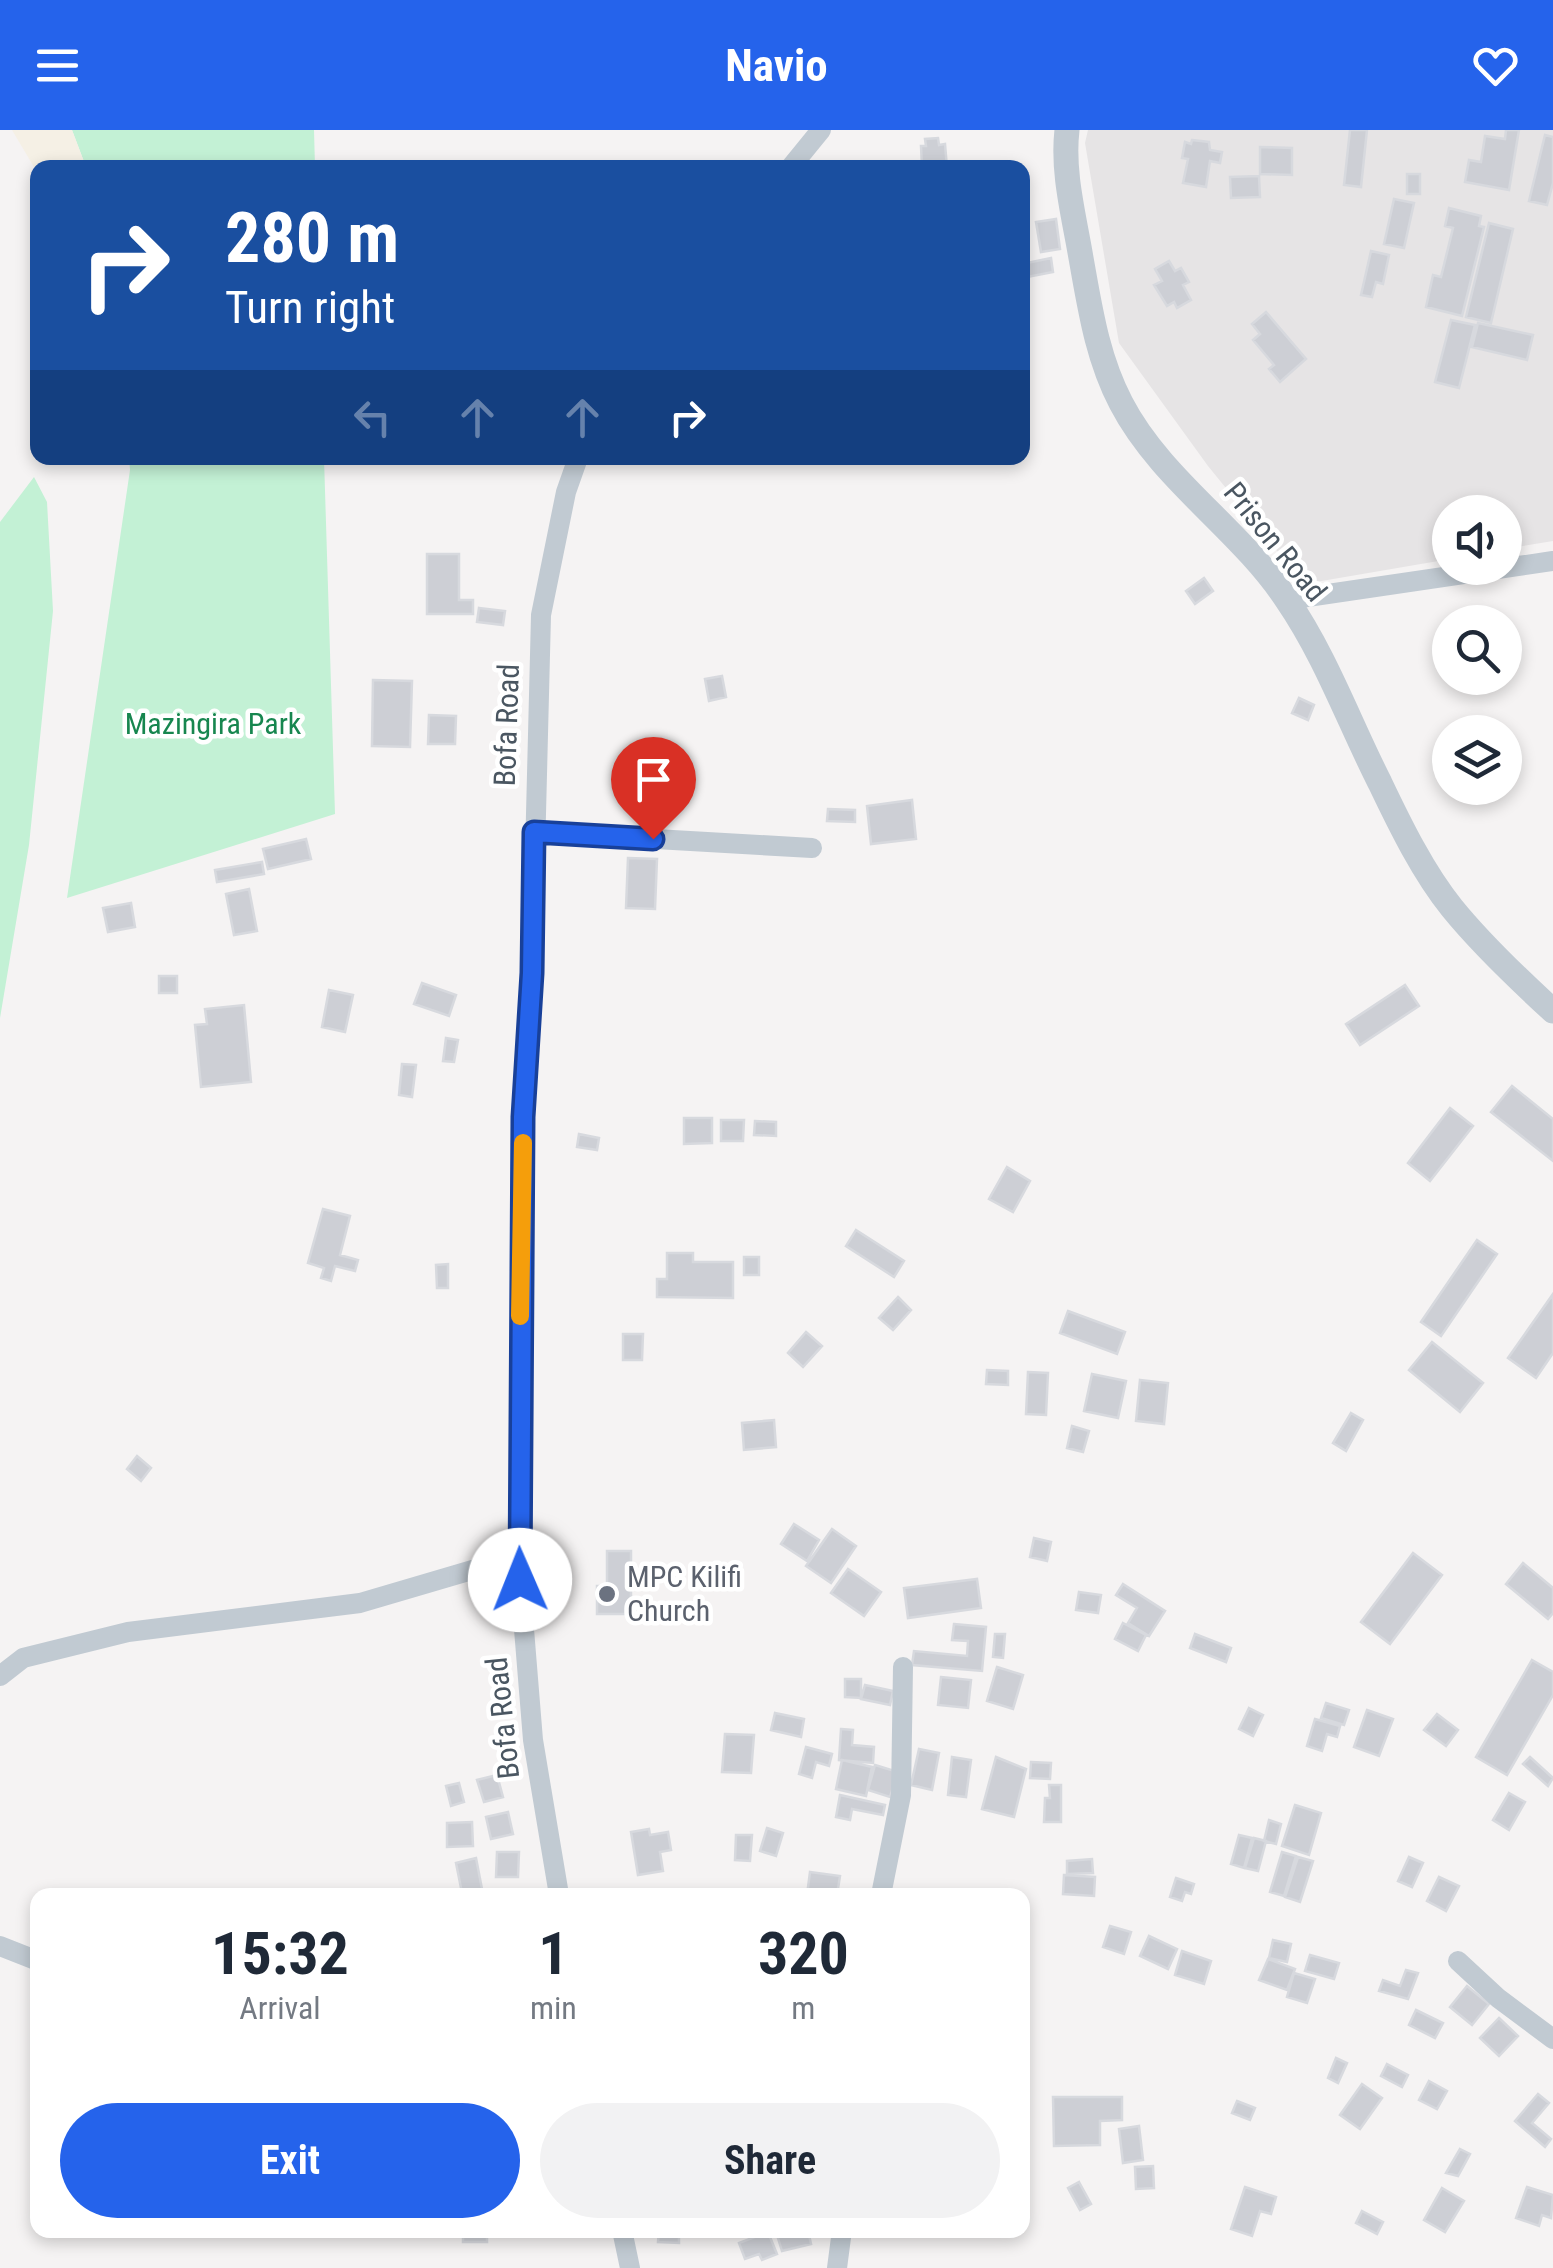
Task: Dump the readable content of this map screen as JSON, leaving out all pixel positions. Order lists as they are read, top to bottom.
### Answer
{
  "streets": {
    "street": ["Prison Road", "Bofa Road"]
  },
  "parks": ["Mazingira Park"],
  "places": ["MPC Kilifi Church"],
  "page": {
    "header": "Navio",
    "turn": ["280 m", "Turn right"],
    "eta": [
      "15:32",
      "Arrival",
      "1",
      "min",
      "320",
      "m"
    ],
    "buttons": ["Exit", "Share"]
  }
}
